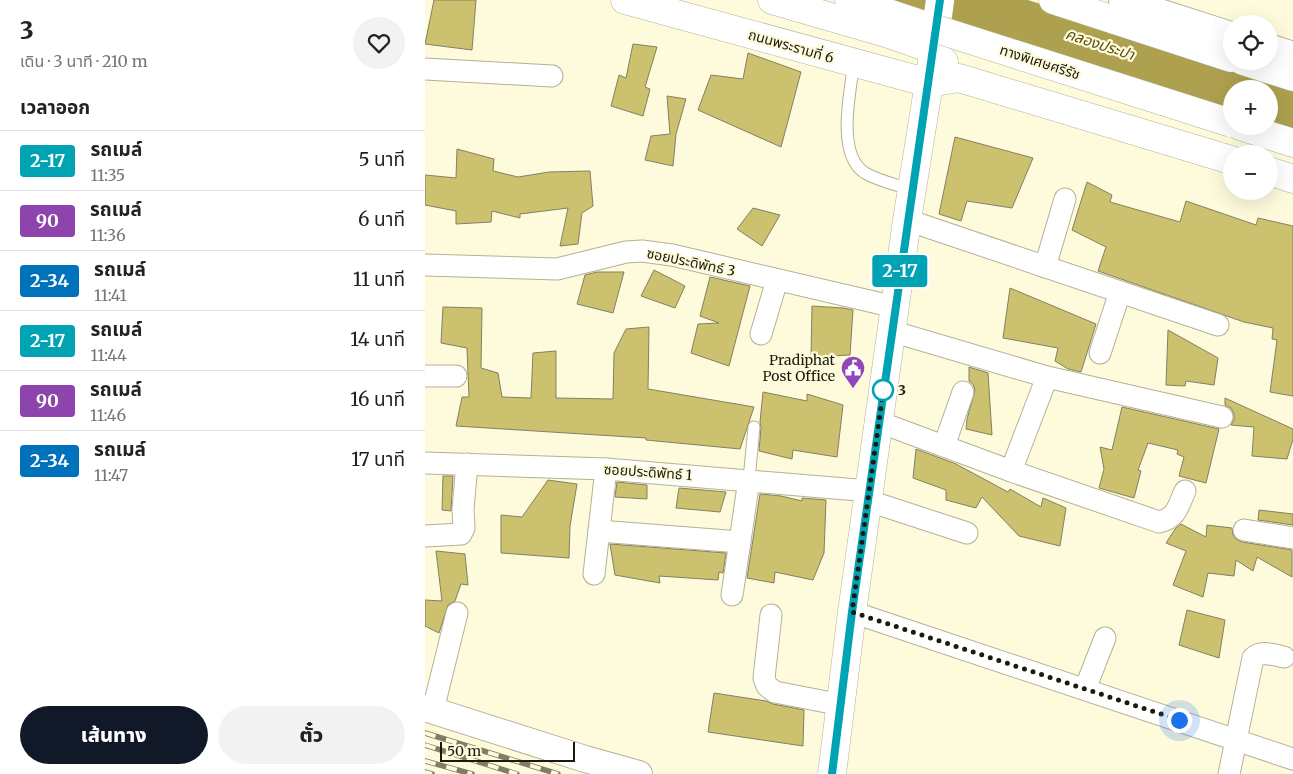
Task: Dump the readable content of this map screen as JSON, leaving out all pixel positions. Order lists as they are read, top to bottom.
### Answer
{
  "streets": {
    "main road": ["ถนนพระรามที่ 6", "ทางพิเศษศรีรัช"],
    "street": ["ซอยประดิพัทธ์ 3", "ซอยประดิพัทธ์ 1"]
  },
  "water": ["คลองประปา"],
  "places": {
    "public building": ["Pradiphat Post Office"],
    "other": ["3"]
  },
  "lines": ["bus line 2-17"],
  "scale_bar": "50 m",
  "page": {
    "heading": [
      ["3", "เดิน · 3 นาที · 210 m"],
      "เวลาออก"
    ],
    "on_map": "2-17",
    "map_buttons": ["+", "−"],
    "list": [
      {
        "mark": "2-17",
        "name": "รถเมล์",
        "note": "11:35",
        "value": "5 นาที"
      },
      {
        "mark": "90",
        "name": "รถเมล์",
        "note": "11:36",
        "value": "6 นาที"
      },
      {
        "mark": "2-34",
        "name": "รถเมล์",
        "note": "11:41",
        "value": "11 นาที"
      },
      {
        "mark": "2-17",
        "name": "รถเมล์",
        "note": "11:44",
        "value": "14 นาที"
      },
      {
        "mark": "90",
        "name": "รถเมล์",
        "note": "11:46",
        "value": "16 นาที"
      },
      {
        "mark": "2-34",
        "name": "รถเมล์",
        "note": "11:47",
        "value": "17 นาที"
      }
    ],
    "buttons": ["เส้นทาง", "ตั๋ว"],
    "scale": "50 m"
  }
}
